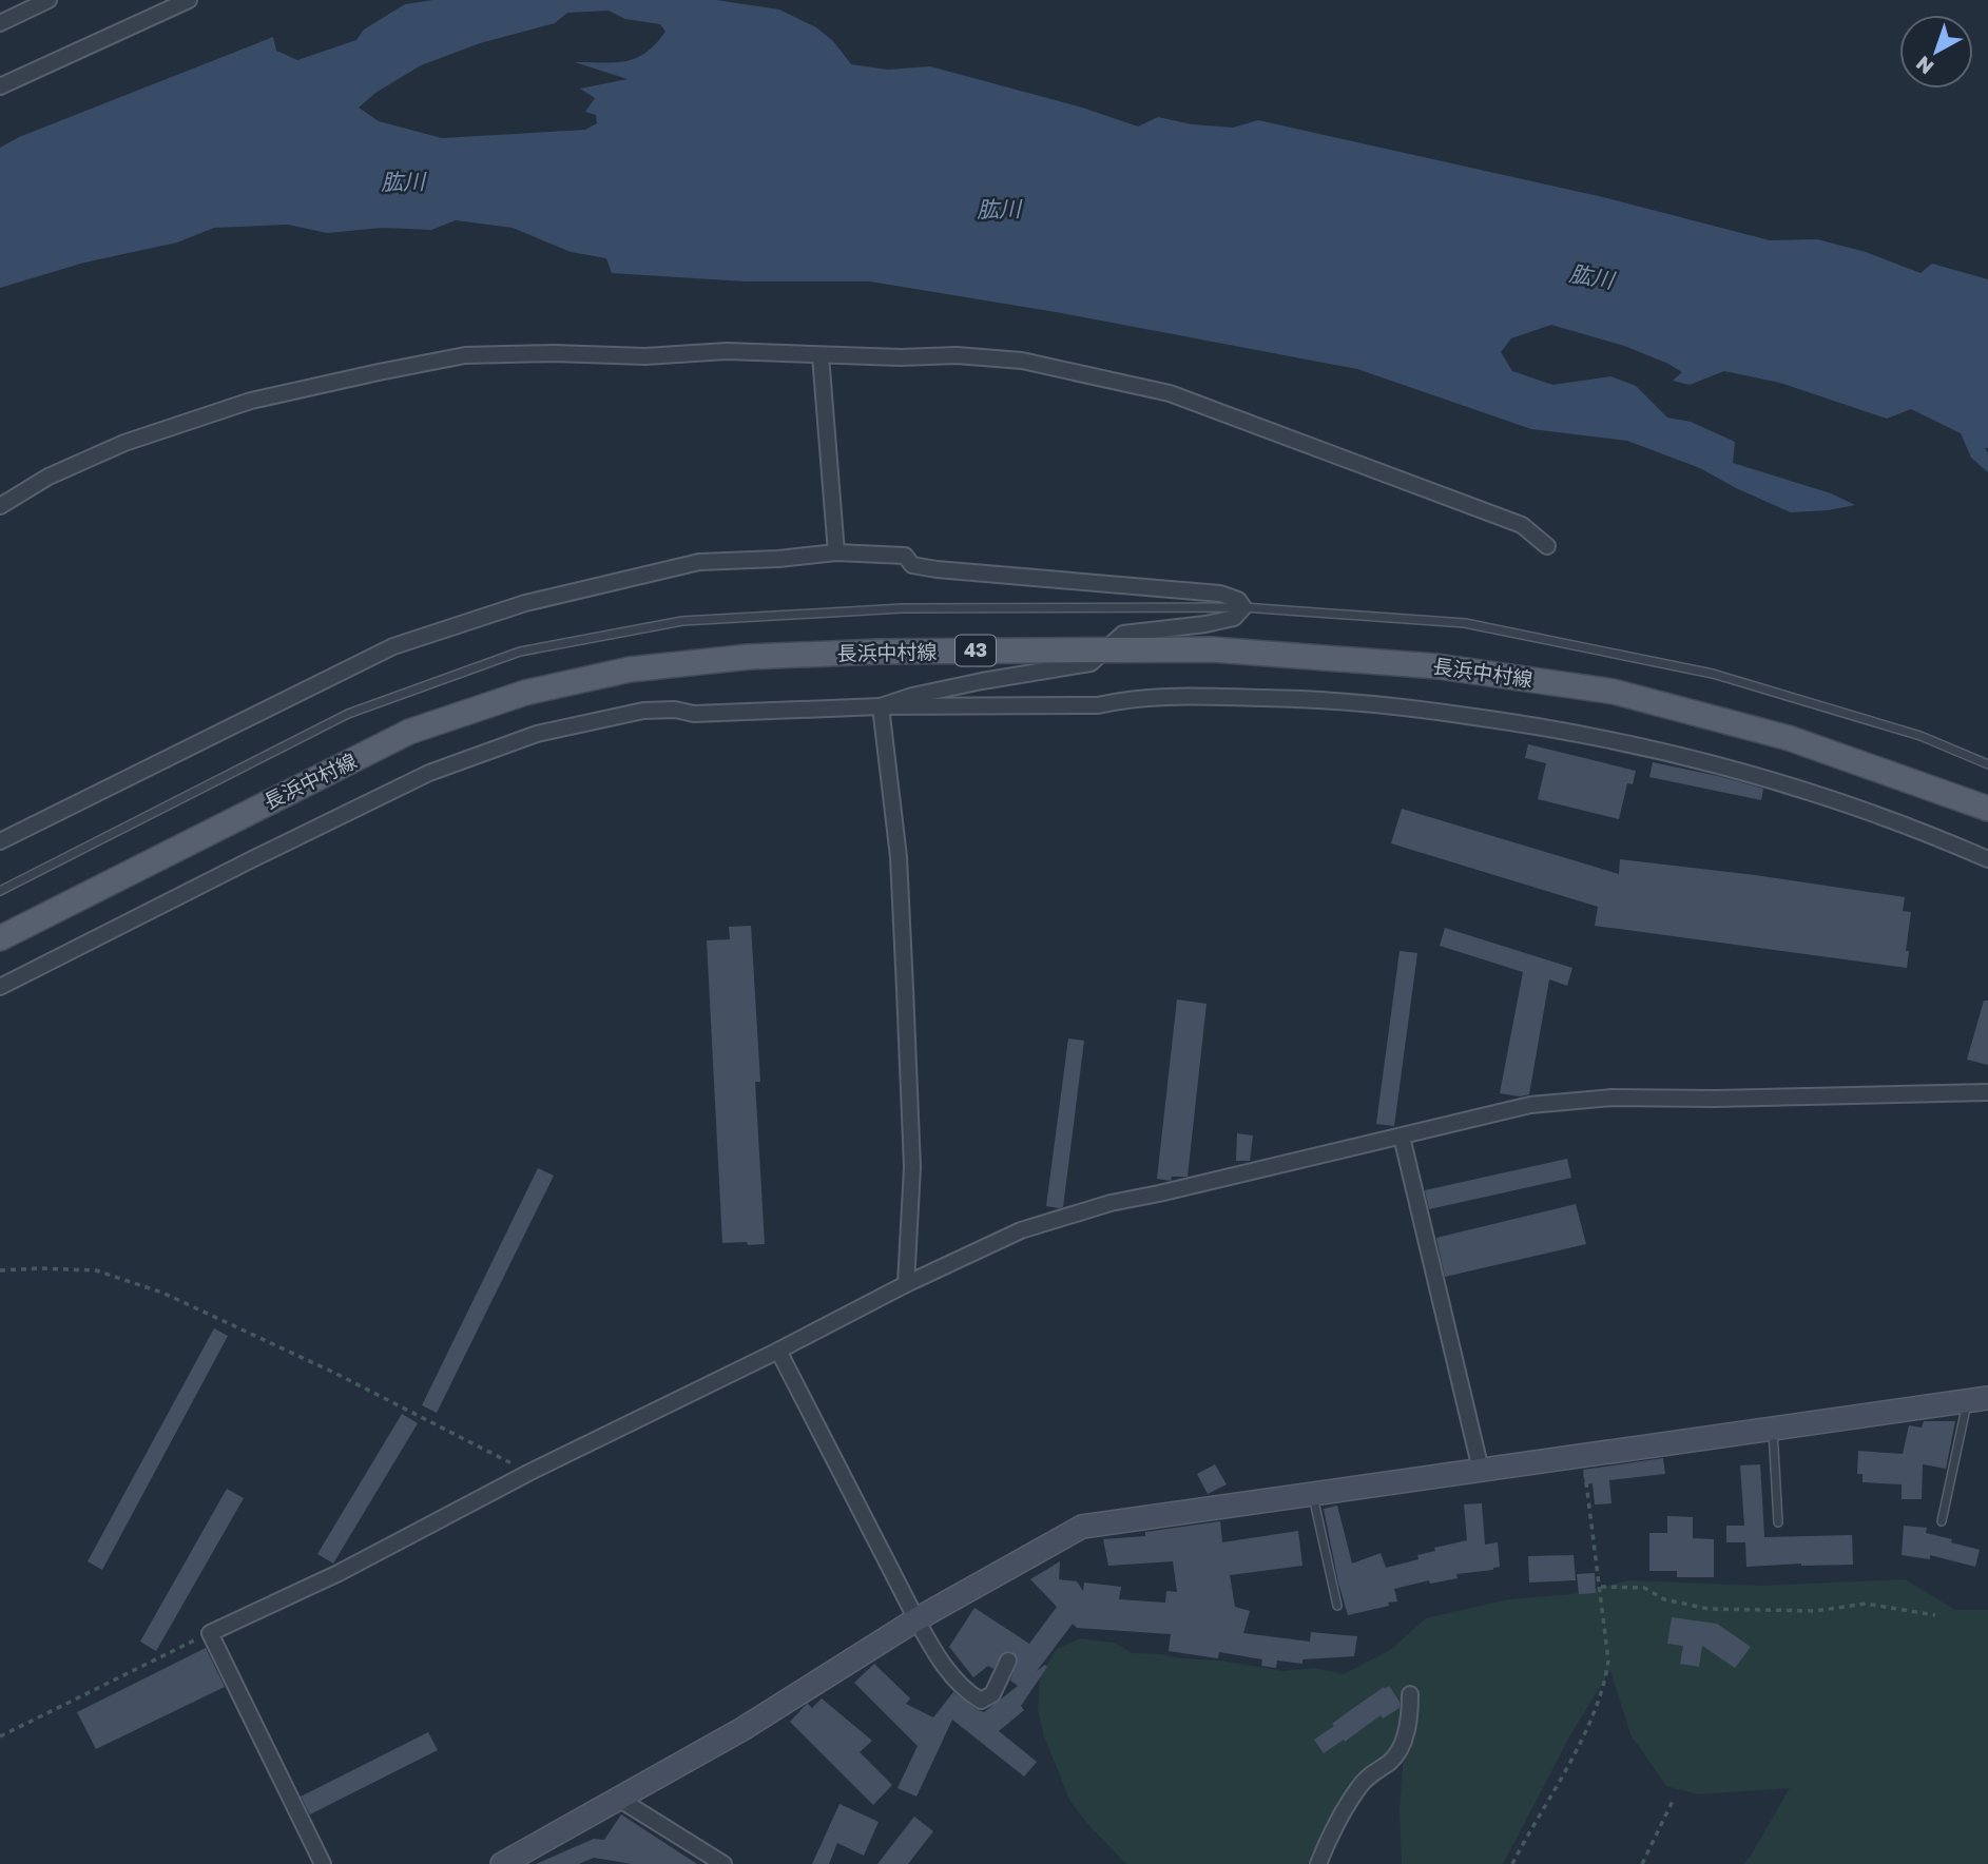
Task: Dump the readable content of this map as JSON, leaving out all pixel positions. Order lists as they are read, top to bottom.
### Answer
{
  "streets": {
    "main road": ["43", "長浜中村線"]
  },
  "water": ["肱川"],
  "north": "bottom left"
}
